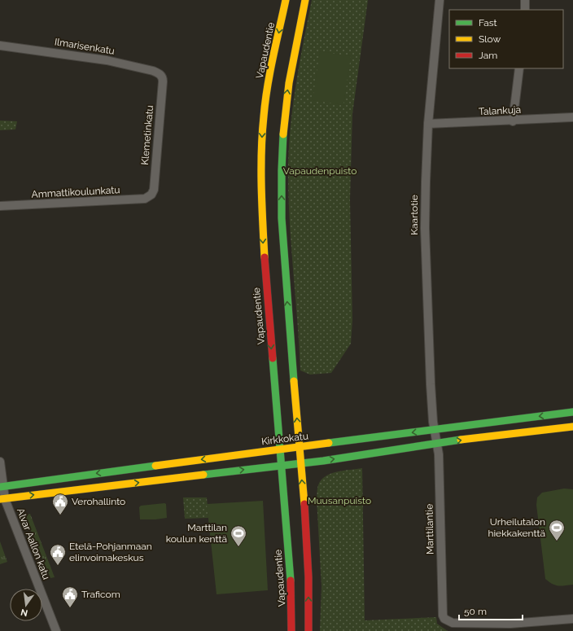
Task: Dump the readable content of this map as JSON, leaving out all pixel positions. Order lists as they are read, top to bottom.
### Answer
{
  "streets": {
    "main road": ["Vapaudentie", "Kirkkokatu"],
    "street": [
      "Ilmarisenkatu",
      "Talankuja",
      "Klemetinkatu",
      "Ammattikoulunkatu",
      "Kaartotie",
      "Marttilantie",
      "Alvar Aallon katu"
    ]
  },
  "crossings": [
    ["Ilmarisenkatu", "Klemetinkatu"],
    ["Vapaudentie", "Kirkkokatu"],
    ["Talankuja", "Kaartotie"],
    ["Klemetinkatu", "Ammattikoulunkatu"],
    ["Kaartotie", "Kirkkokatu"],
    ["Kaartotie", "Marttilantie"],
    ["Kirkkokatu", "Marttilantie"],
    ["Kirkkokatu", "Alvar Aallon katu"]
  ],
  "parks": ["Vapaudenpuisto", "Muusanpuisto"],
  "places": {
    "public building": ["Verohallinto", "Etelä-Pohjanmaan elinvoimakeskus", "Traficom"],
    "sports": ["Urheilutalon hiekkakenttä", "Marttilan koulun kenttä"]
  },
  "legend": ["Fast", "Slow", "Jam"],
  "scale_bar": "50 m",
  "north": "bottom"
}
